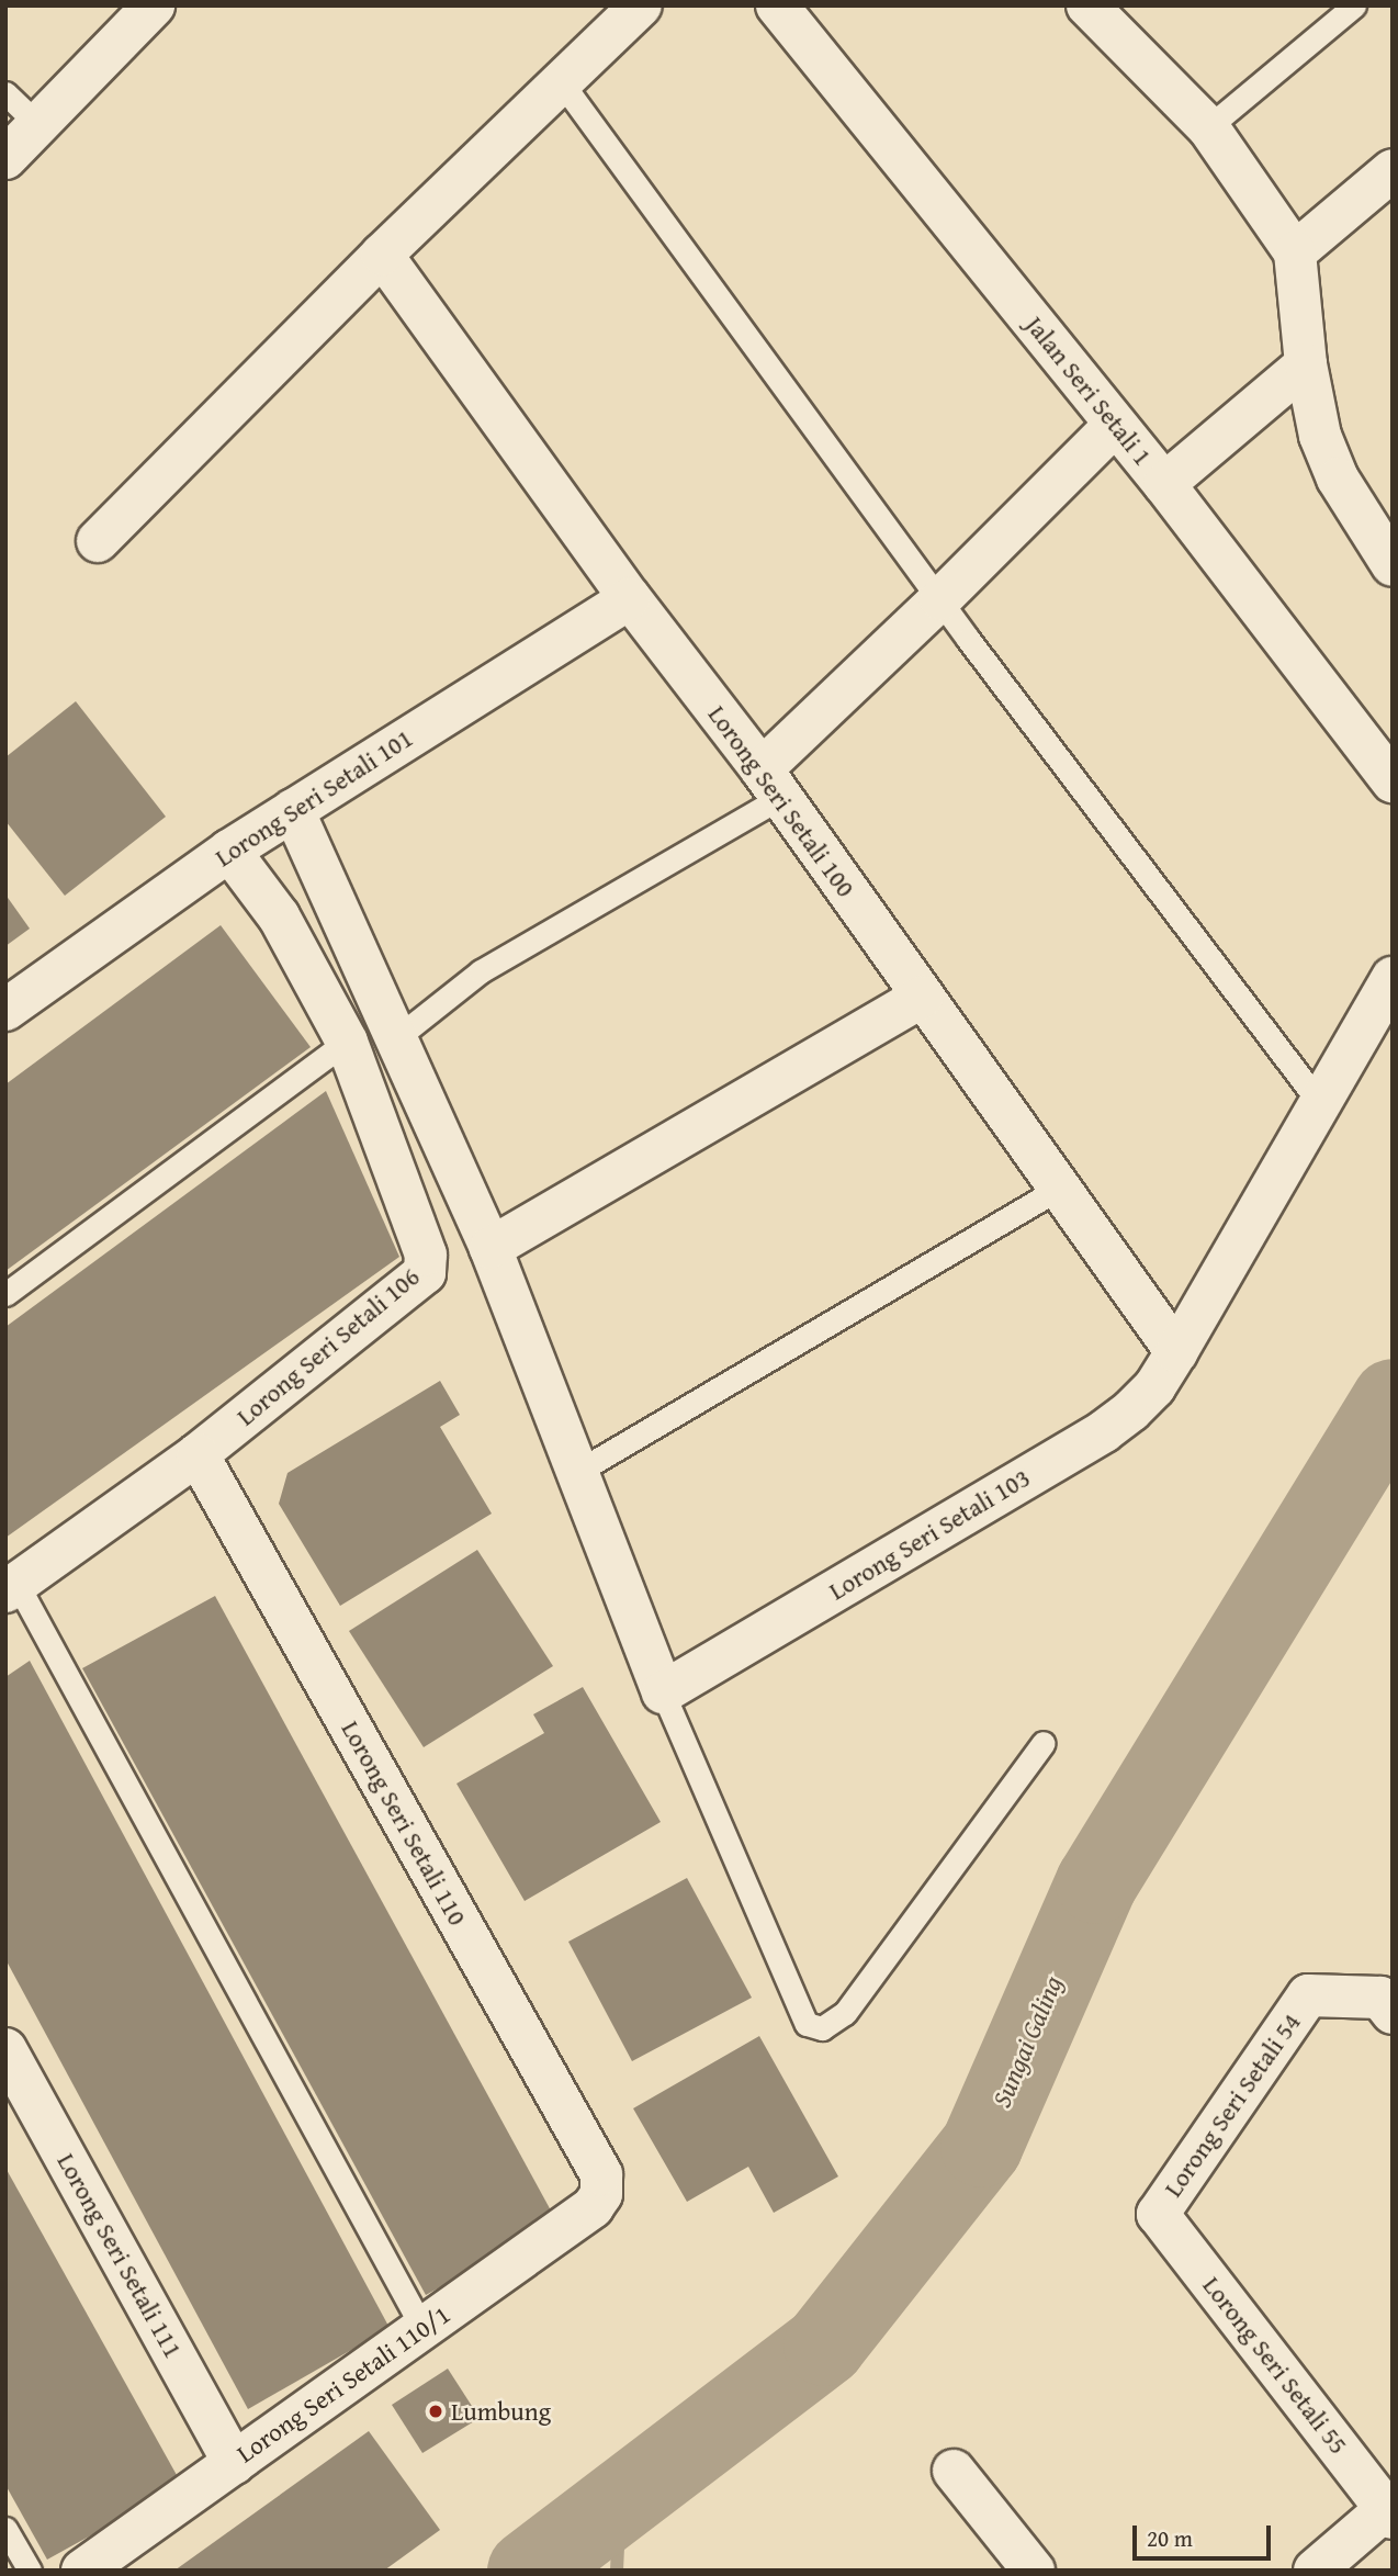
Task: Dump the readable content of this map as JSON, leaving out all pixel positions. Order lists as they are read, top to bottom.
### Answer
{
  "streets": {
    "street": [
      "Jalan Seri Setali 1",
      "Lorong Seri Setali 101",
      "Lorong Seri Setali 100",
      "Lorong Seri Setali 106",
      "Lorong Seri Setali 103",
      "Lorong Seri Setali 110",
      "Lorong Seri Setali 54",
      "Lorong Seri Setali 111",
      "Lorong Seri Setali 55",
      "Lorong Seri Setali 110/1"
    ]
  },
  "crossings": [
    ["Lorong Seri Setali 101", "Lorong Seri Setali 100"],
    ["Lorong Seri Setali 101", "Lorong Seri Setali 106"],
    ["Lorong Seri Setali 100", "Lorong Seri Setali 103"],
    ["Lorong Seri Setali 106", "Lorong Seri Setali 110"],
    ["Lorong Seri Setali 110", "Lorong Seri Setali 110/1"],
    ["Lorong Seri Setali 54", "Lorong Seri Setali 55"],
    ["Lorong Seri Setali 111", "Lorong Seri Setali 110/1"]
  ],
  "water": ["Sungai Galing"],
  "places": ["Lumbung"],
  "scale_bar": "20 m"
}
